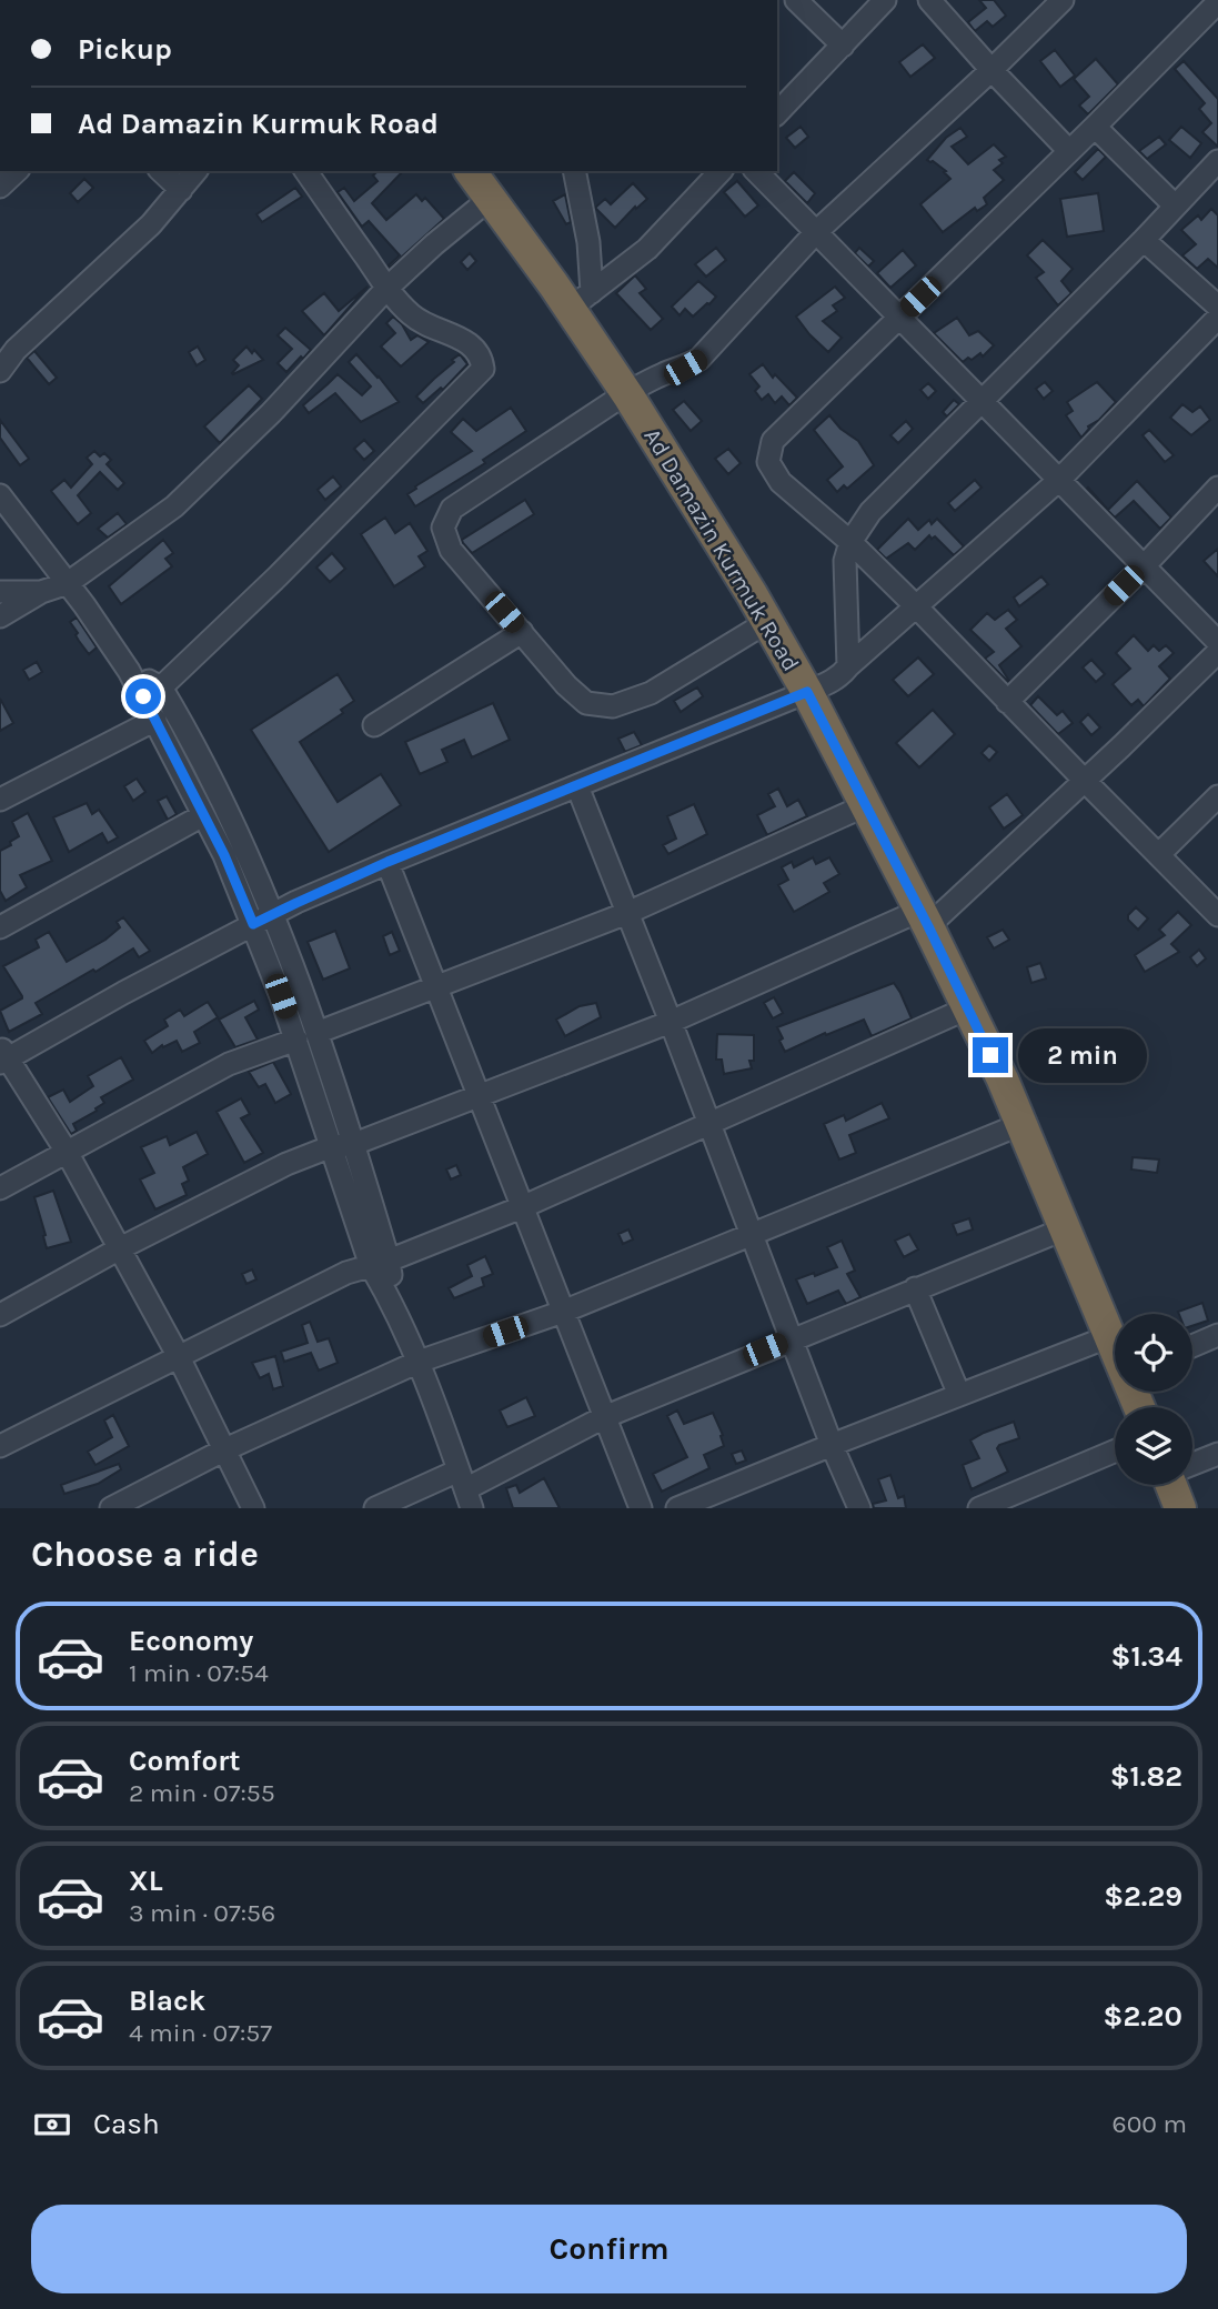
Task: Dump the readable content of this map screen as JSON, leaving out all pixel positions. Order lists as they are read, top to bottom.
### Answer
{
  "streets": {
    "highway": ["Ad Damazin Kurmuk Road"]
  },
  "page": {
    "banner": ["Pickup", "Ad Damazin Kurmuk Road"],
    "bubble": "2 min",
    "heading": "Choose a ride",
    "list": [
      {
        "name": "Economy",
        "note": "1 min · 07:54",
        "value": "$1.34"
      },
      {
        "name": "Comfort",
        "note": "2 min · 07:55",
        "value": "$1.82"
      },
      {
        "name": "XL",
        "note": "3 min · 07:56",
        "value": "$2.29"
      },
      {
        "name": "Black",
        "note": "4 min · 07:57",
        "value": "$2.20"
      }
    ],
    "pay": ["Cash", "600 m"],
    "buttons": "Confirm"
  }
}
